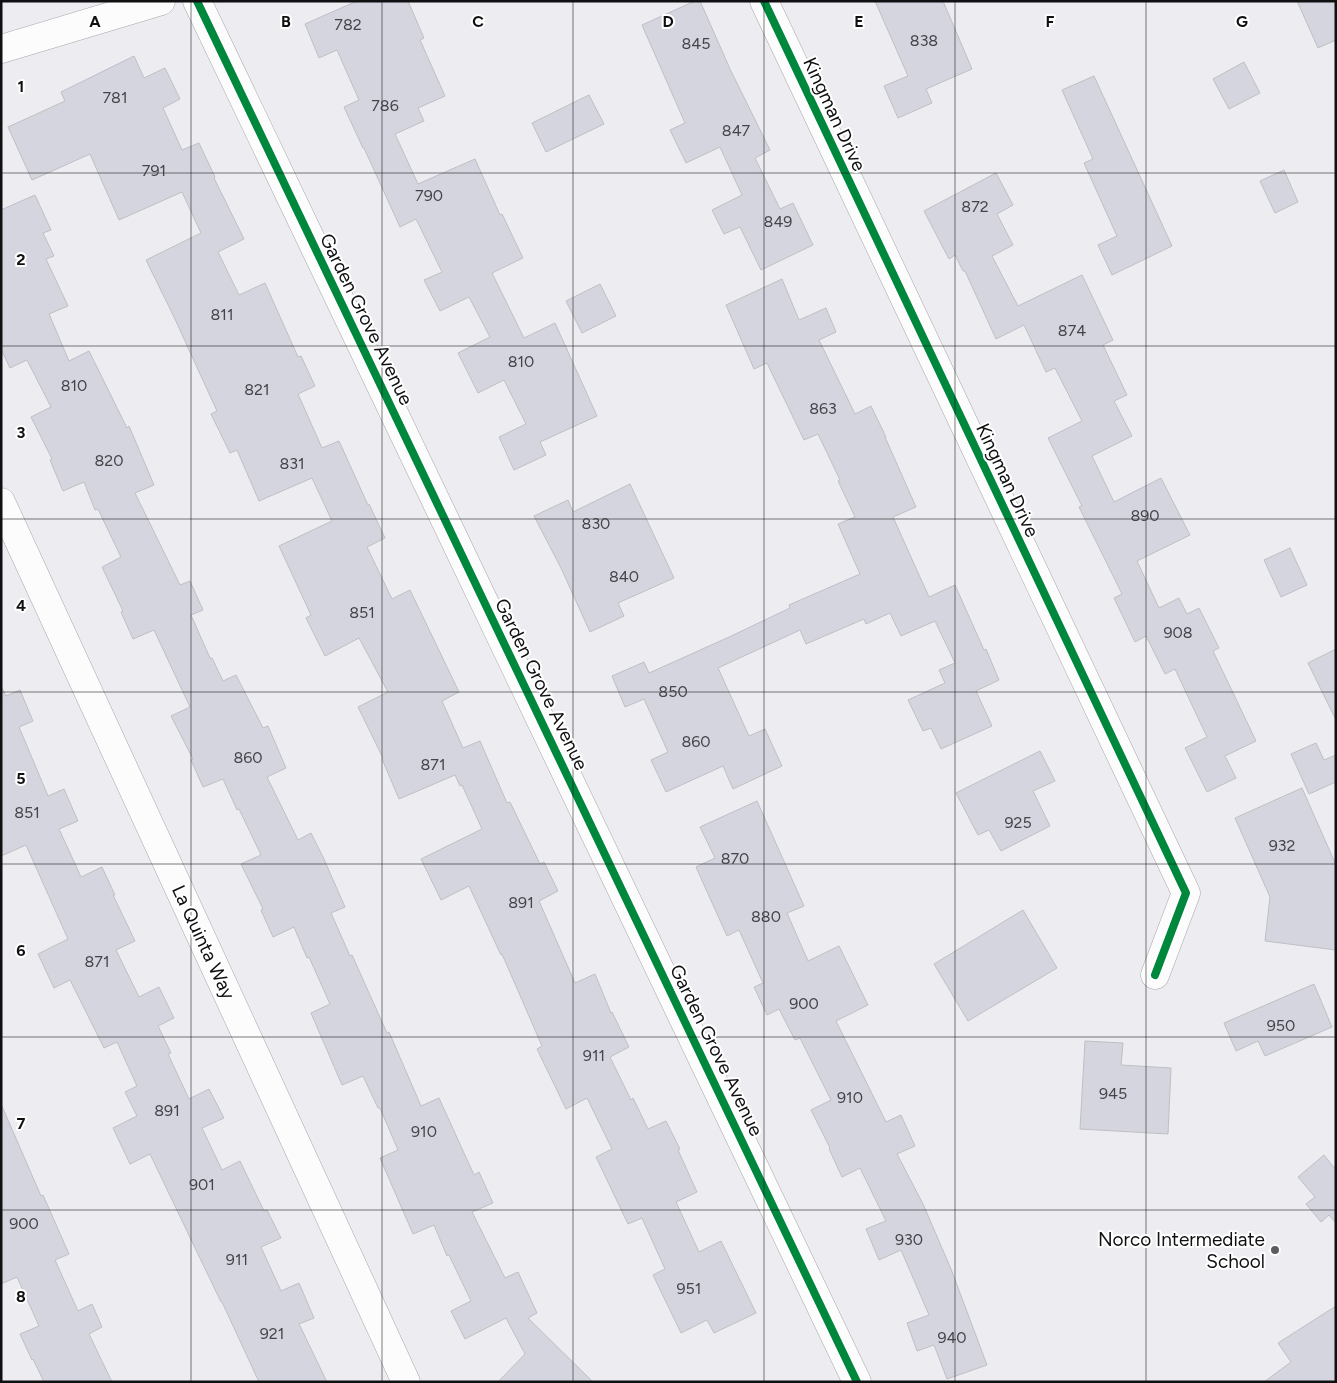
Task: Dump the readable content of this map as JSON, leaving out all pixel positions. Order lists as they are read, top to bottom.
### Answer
{
  "streets": {
    "street": ["Kingman Drive", "Garden Grove Avenue", "La Quinta Way"]
  },
  "places": ["Norco Intermediate School"],
  "house_numbers": [
    "782",
    "838",
    "845",
    "781",
    "786",
    "847",
    "791",
    "790",
    "872",
    "849",
    "811",
    "874",
    "810",
    "810",
    "821",
    "863",
    "820",
    "831",
    "890",
    "830",
    "840",
    "851",
    "908",
    "850",
    "860",
    "860",
    "871",
    "851",
    "925",
    "932",
    "870",
    "891",
    "880",
    "871",
    "900",
    "950",
    "911",
    "945",
    "910",
    "891",
    "910",
    "901",
    "900",
    "930",
    "911",
    "951",
    "921",
    "940"
  ],
  "grid": {
    "columns": [
      "A",
      "B",
      "C",
      "D",
      "E",
      "F",
      "G"
    ],
    "rows": [
      "1",
      "2",
      "3",
      "4",
      "5",
      "6",
      "7",
      "8"
    ]
  }
}
